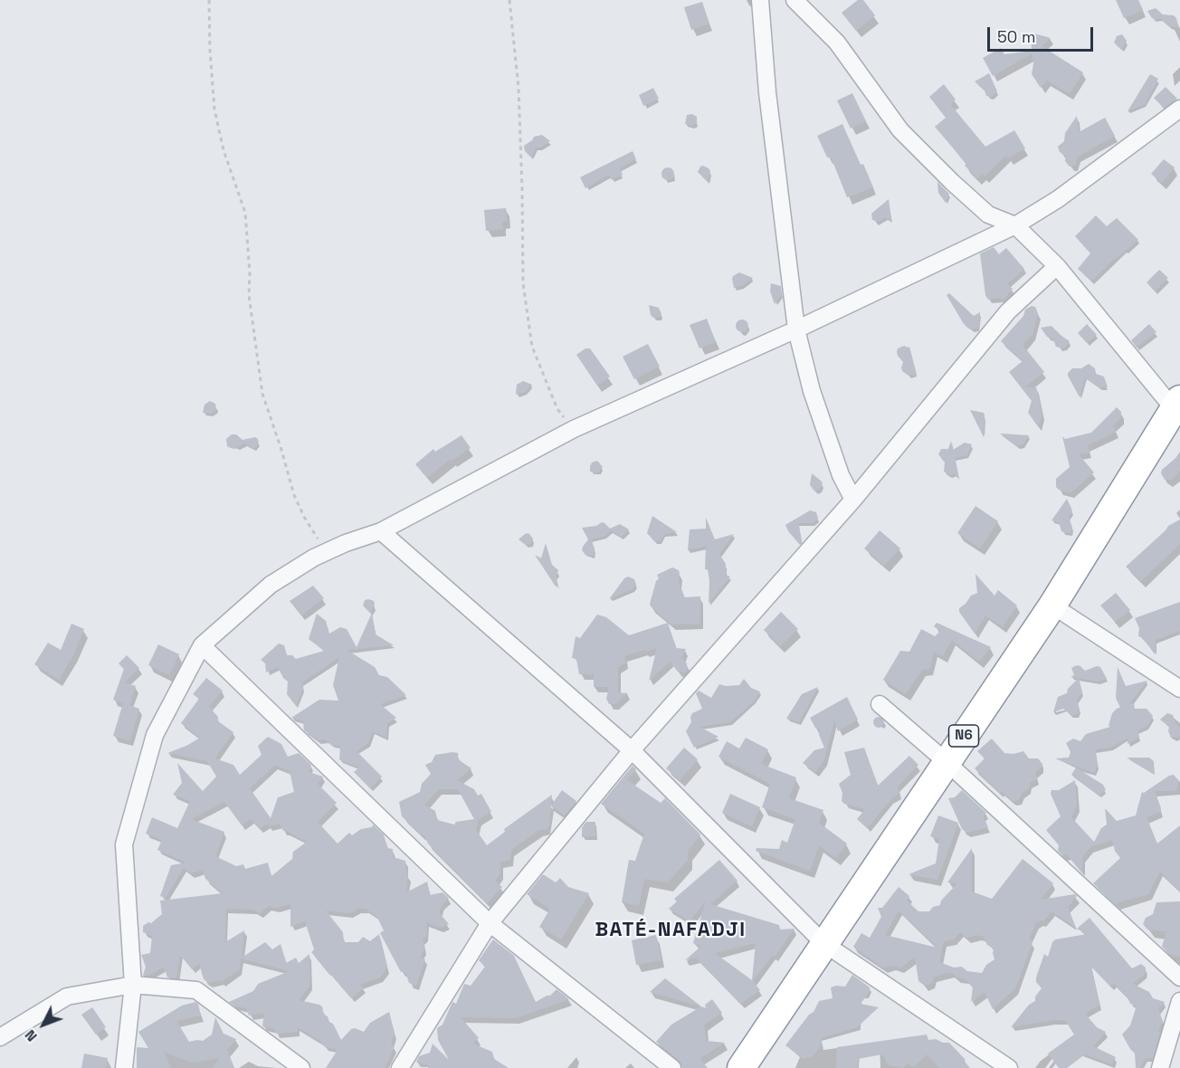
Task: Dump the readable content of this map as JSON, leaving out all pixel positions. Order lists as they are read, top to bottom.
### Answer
{
  "streets": {
    "highway": ["N6"]
  },
  "districts": ["BATÉ-NAFADJI"],
  "scale_bar": "50 m",
  "north": "bottom left"
}
